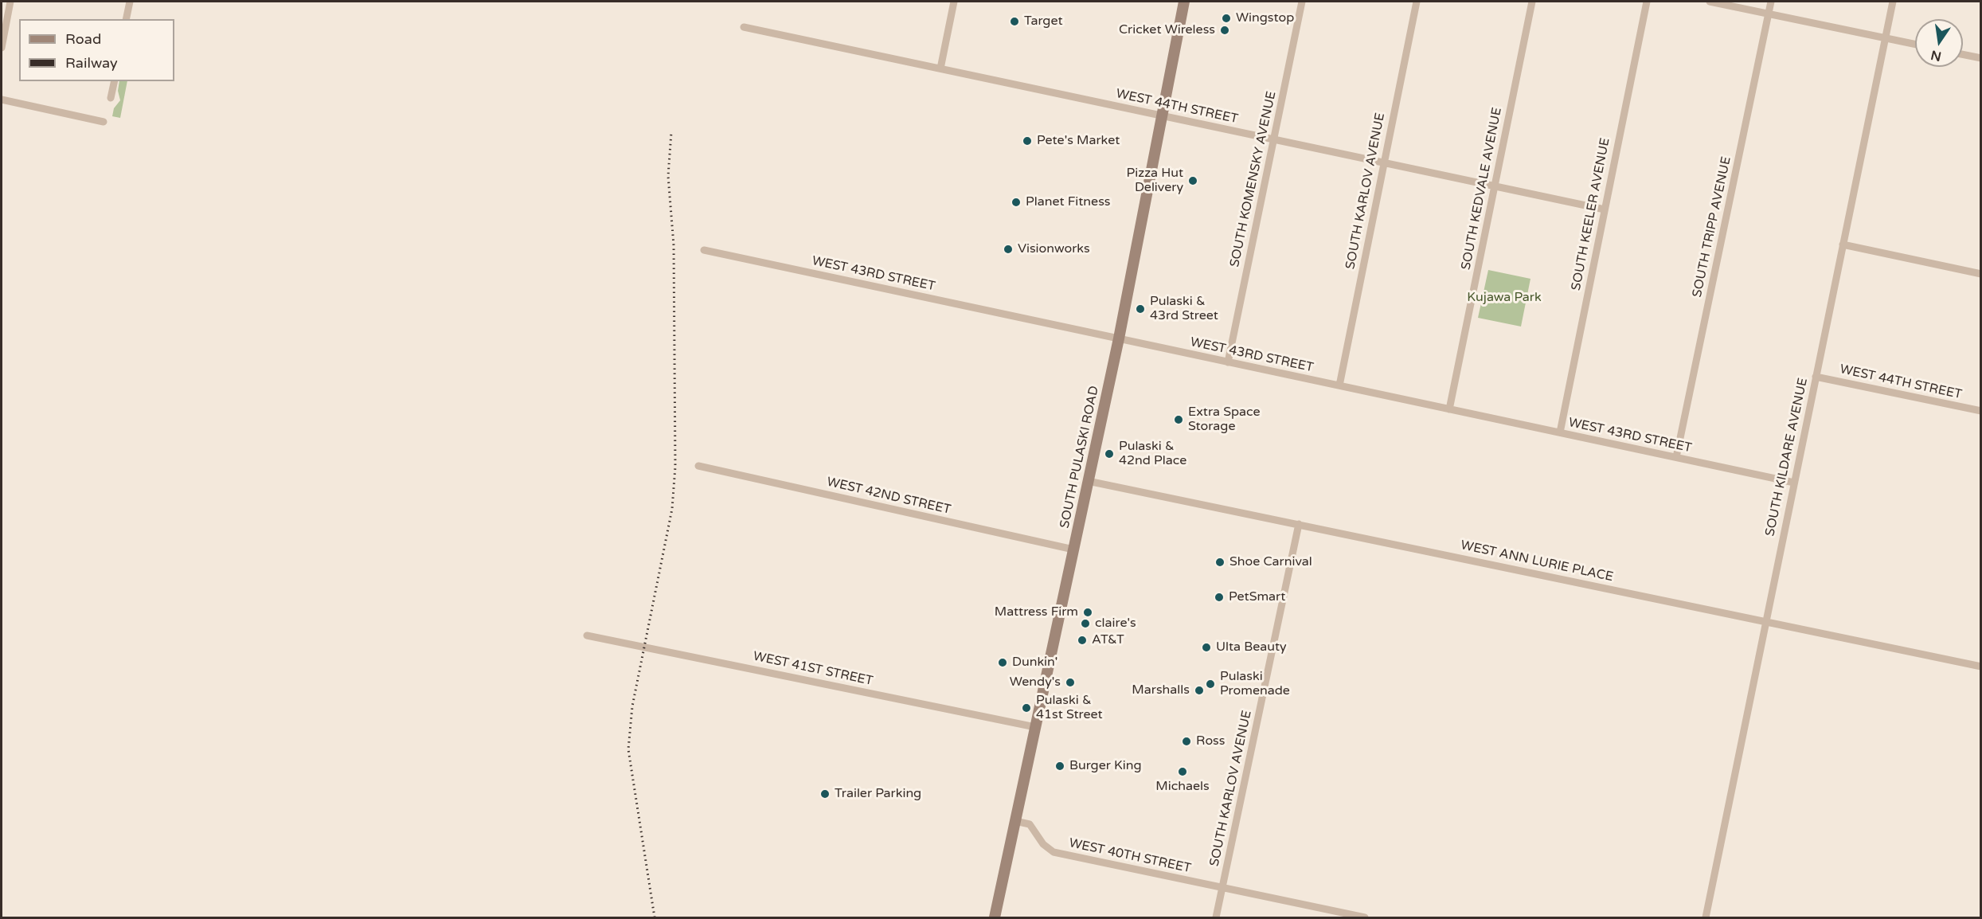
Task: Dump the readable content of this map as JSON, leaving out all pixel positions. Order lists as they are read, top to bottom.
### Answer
{
  "streets": {
    "main road": ["SOUTH PULASKI ROAD"],
    "street": [
      "WEST 44TH STREET",
      "SOUTH KOMENSKY AVENUE",
      "SOUTH KEDVALE AVENUE",
      "SOUTH KARLOV AVENUE",
      "SOUTH KEELER AVENUE",
      "SOUTH TRIPP AVENUE",
      "WEST 43RD STREET",
      "SOUTH KILDARE AVENUE",
      "WEST 42ND STREET",
      "WEST ANN LURIE PLACE",
      "WEST 41ST STREET",
      "WEST 40TH STREET"
    ]
  },
  "crossings": [
    ["WEST 44TH STREET", "SOUTH KOMENSKY AVENUE"],
    ["WEST 44TH STREET", "SOUTH KEDVALE AVENUE"],
    ["WEST 44TH STREET", "SOUTH KARLOV AVENUE"],
    ["WEST 44TH STREET", "SOUTH KEELER AVENUE"],
    ["WEST 44TH STREET", "SOUTH PULASKI ROAD"],
    ["WEST 44TH STREET", "SOUTH KILDARE AVENUE"],
    ["SOUTH KOMENSKY AVENUE", "WEST 43RD STREET"],
    ["SOUTH KEDVALE AVENUE", "WEST 43RD STREET"],
    ["SOUTH KARLOV AVENUE", "WEST 43RD STREET"],
    ["SOUTH KARLOV AVENUE", "WEST ANN LURIE PLACE"],
    ["SOUTH KARLOV AVENUE", "WEST 40TH STREET"],
    ["SOUTH KEELER AVENUE", "WEST 43RD STREET"],
    ["SOUTH TRIPP AVENUE", "WEST 43RD STREET"],
    ["WEST 43RD STREET", "SOUTH PULASKI ROAD"],
    ["WEST 43RD STREET", "SOUTH KILDARE AVENUE"],
    ["SOUTH PULASKI ROAD", "WEST 42ND STREET"],
    ["SOUTH PULASKI ROAD", "WEST ANN LURIE PLACE"],
    ["SOUTH PULASKI ROAD", "WEST 41ST STREET"],
    ["SOUTH PULASKI ROAD", "WEST 40TH STREET"],
    ["SOUTH KILDARE AVENUE", "WEST ANN LURIE PLACE"]
  ],
  "parks": ["Kujawa Park"],
  "places": [
    "Wingstop",
    "Target",
    "Cricket Wireless",
    "Pete's Market",
    "Pizza Hut Delivery",
    "Planet Fitness",
    "Visionworks",
    "Pulaski & 43rd Street",
    "Extra Space Storage",
    "Pulaski & 42nd Place",
    "Shoe Carnival",
    "PetSmart",
    "Mattress Firm",
    "claire's",
    "AT&T",
    "Ulta Beauty",
    "Dunkin'",
    "Wendy's",
    "Pulaski Promenade",
    "Marshalls",
    "Pulaski & 41st Street",
    "Ross",
    "Burger King",
    "Michaels",
    "Trailer Parking"
  ],
  "legend": ["Road", "Railway"],
  "north": "bottom"
}
